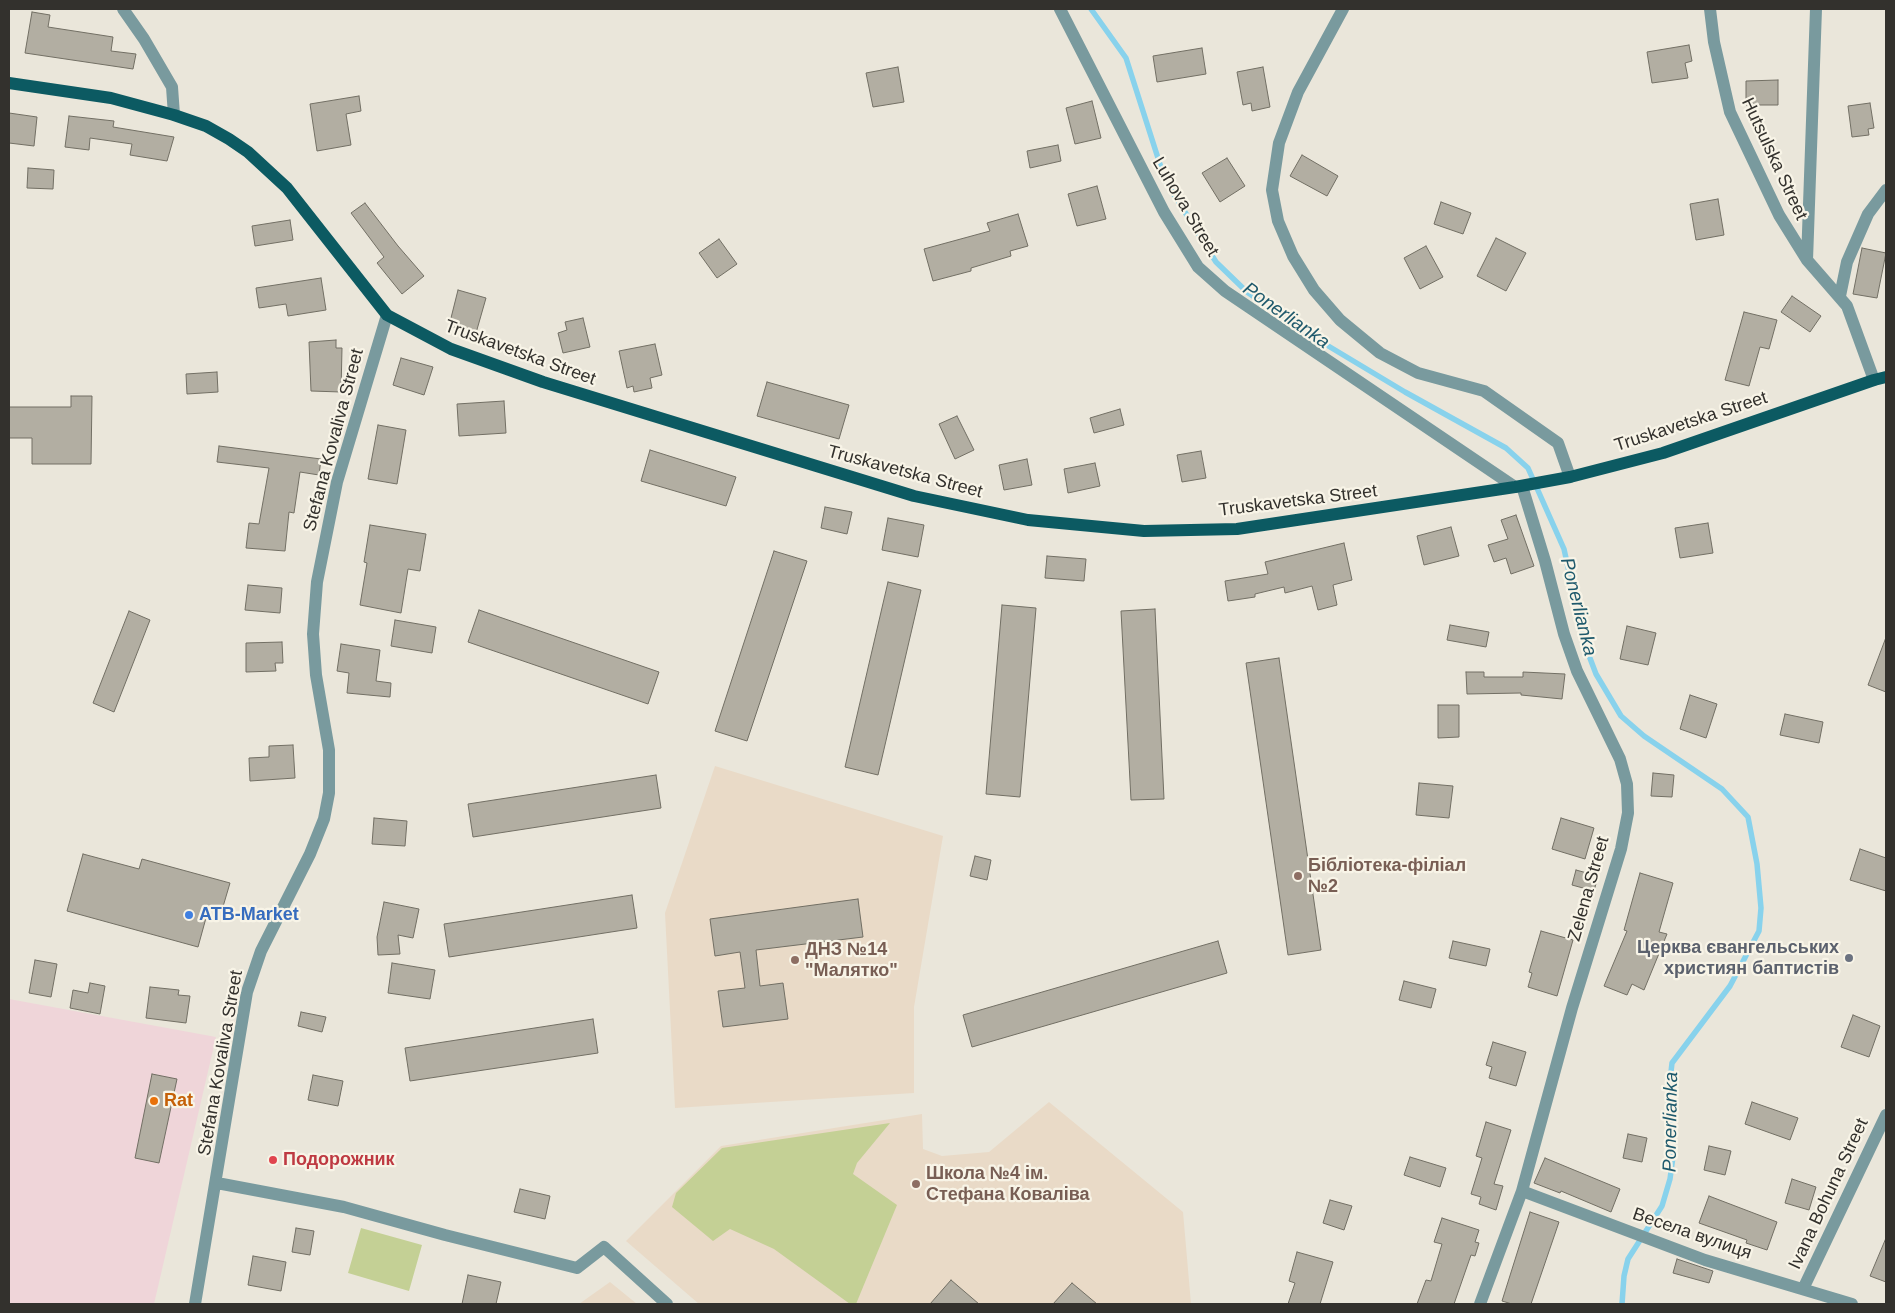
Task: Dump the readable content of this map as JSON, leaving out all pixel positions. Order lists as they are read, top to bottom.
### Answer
{
  "streets": {
    "main road": ["Truskavetska Street"],
    "street": [
      "Hutsulska Street",
      "Luhova Street",
      "Stefana Kovaliva Street",
      "Zelena Street",
      "Ivana Bohuna Street",
      "Весела вулиця"
    ]
  },
  "crossings": [
    ["Hutsulska Street", "Truskavetska Street"],
    ["Luhova Street", "Truskavetska Street"],
    ["Luhova Street", "Zelena Street"],
    ["Truskavetska Street", "Stefana Kovaliva Street"],
    ["Truskavetska Street", "Zelena Street"],
    ["Zelena Street", "Весела вулиця"],
    ["Ivana Bohuna Street", "Весела вулиця"]
  ],
  "water": ["Ponerlianka"],
  "places": [
    "Бібліотека-філіал №2",
    "ATB-Market",
    "Церква євангельських християн баптистів",
    "ДНЗ №14 \"Малятко\"",
    "Rat",
    "Подорожник",
    "Школа №4 ім. Стефана Коваліва"
  ]
}
